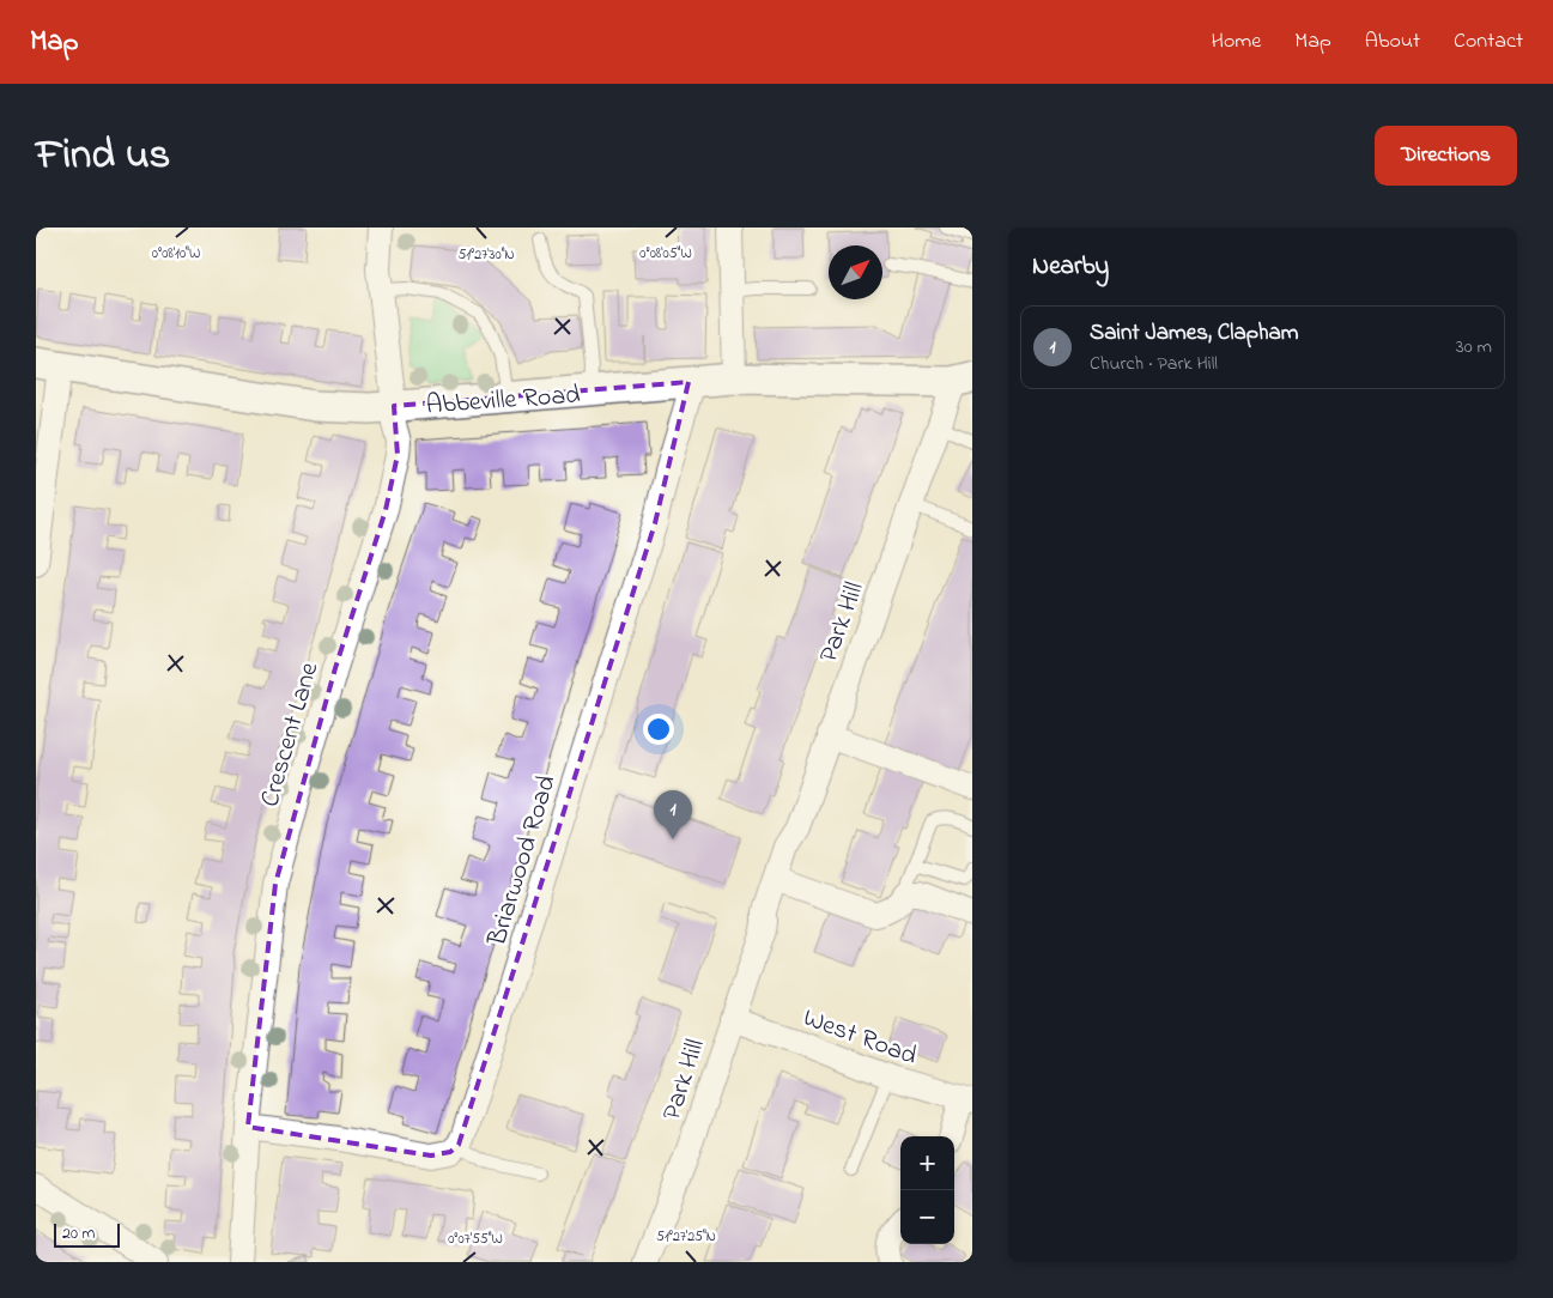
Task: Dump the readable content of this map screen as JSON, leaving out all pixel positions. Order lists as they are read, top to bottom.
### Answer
{
  "streets": {
    "street": [
      "Abbeville Road",
      "Park Hill",
      "Crescent Lane",
      "Briarwood Road",
      "West Road"
    ]
  },
  "crossings": [
    ["Abbeville Road", "Park Hill"],
    ["Abbeville Road", "Crescent Lane"],
    ["Abbeville Road", "Briarwood Road"],
    ["Park Hill", "West Road"]
  ],
  "scale_bar": "20 m",
  "north": "top right",
  "page": {
    "header": "Map",
    "nav": [
      "Home",
      "Map",
      "About",
      "Contact"
    ],
    "title": "Find us",
    "buttons": "Directions",
    "heading": "Nearby",
    "list": [
      {
        "mark": "1",
        "name": "Saint James, Clapham",
        "note": "Church · Park Hill",
        "value": "30 m"
      }
    ],
    "pins": "1",
    "map_buttons": ["+", "−"],
    "scale": "20 m"
  },
  "coordinates": [
    "0°08'10\"W",
    "0°08'05\"W",
    "51°27'30\"N",
    "51°27'25\"N",
    "0°07'55\"W"
  ]
}
